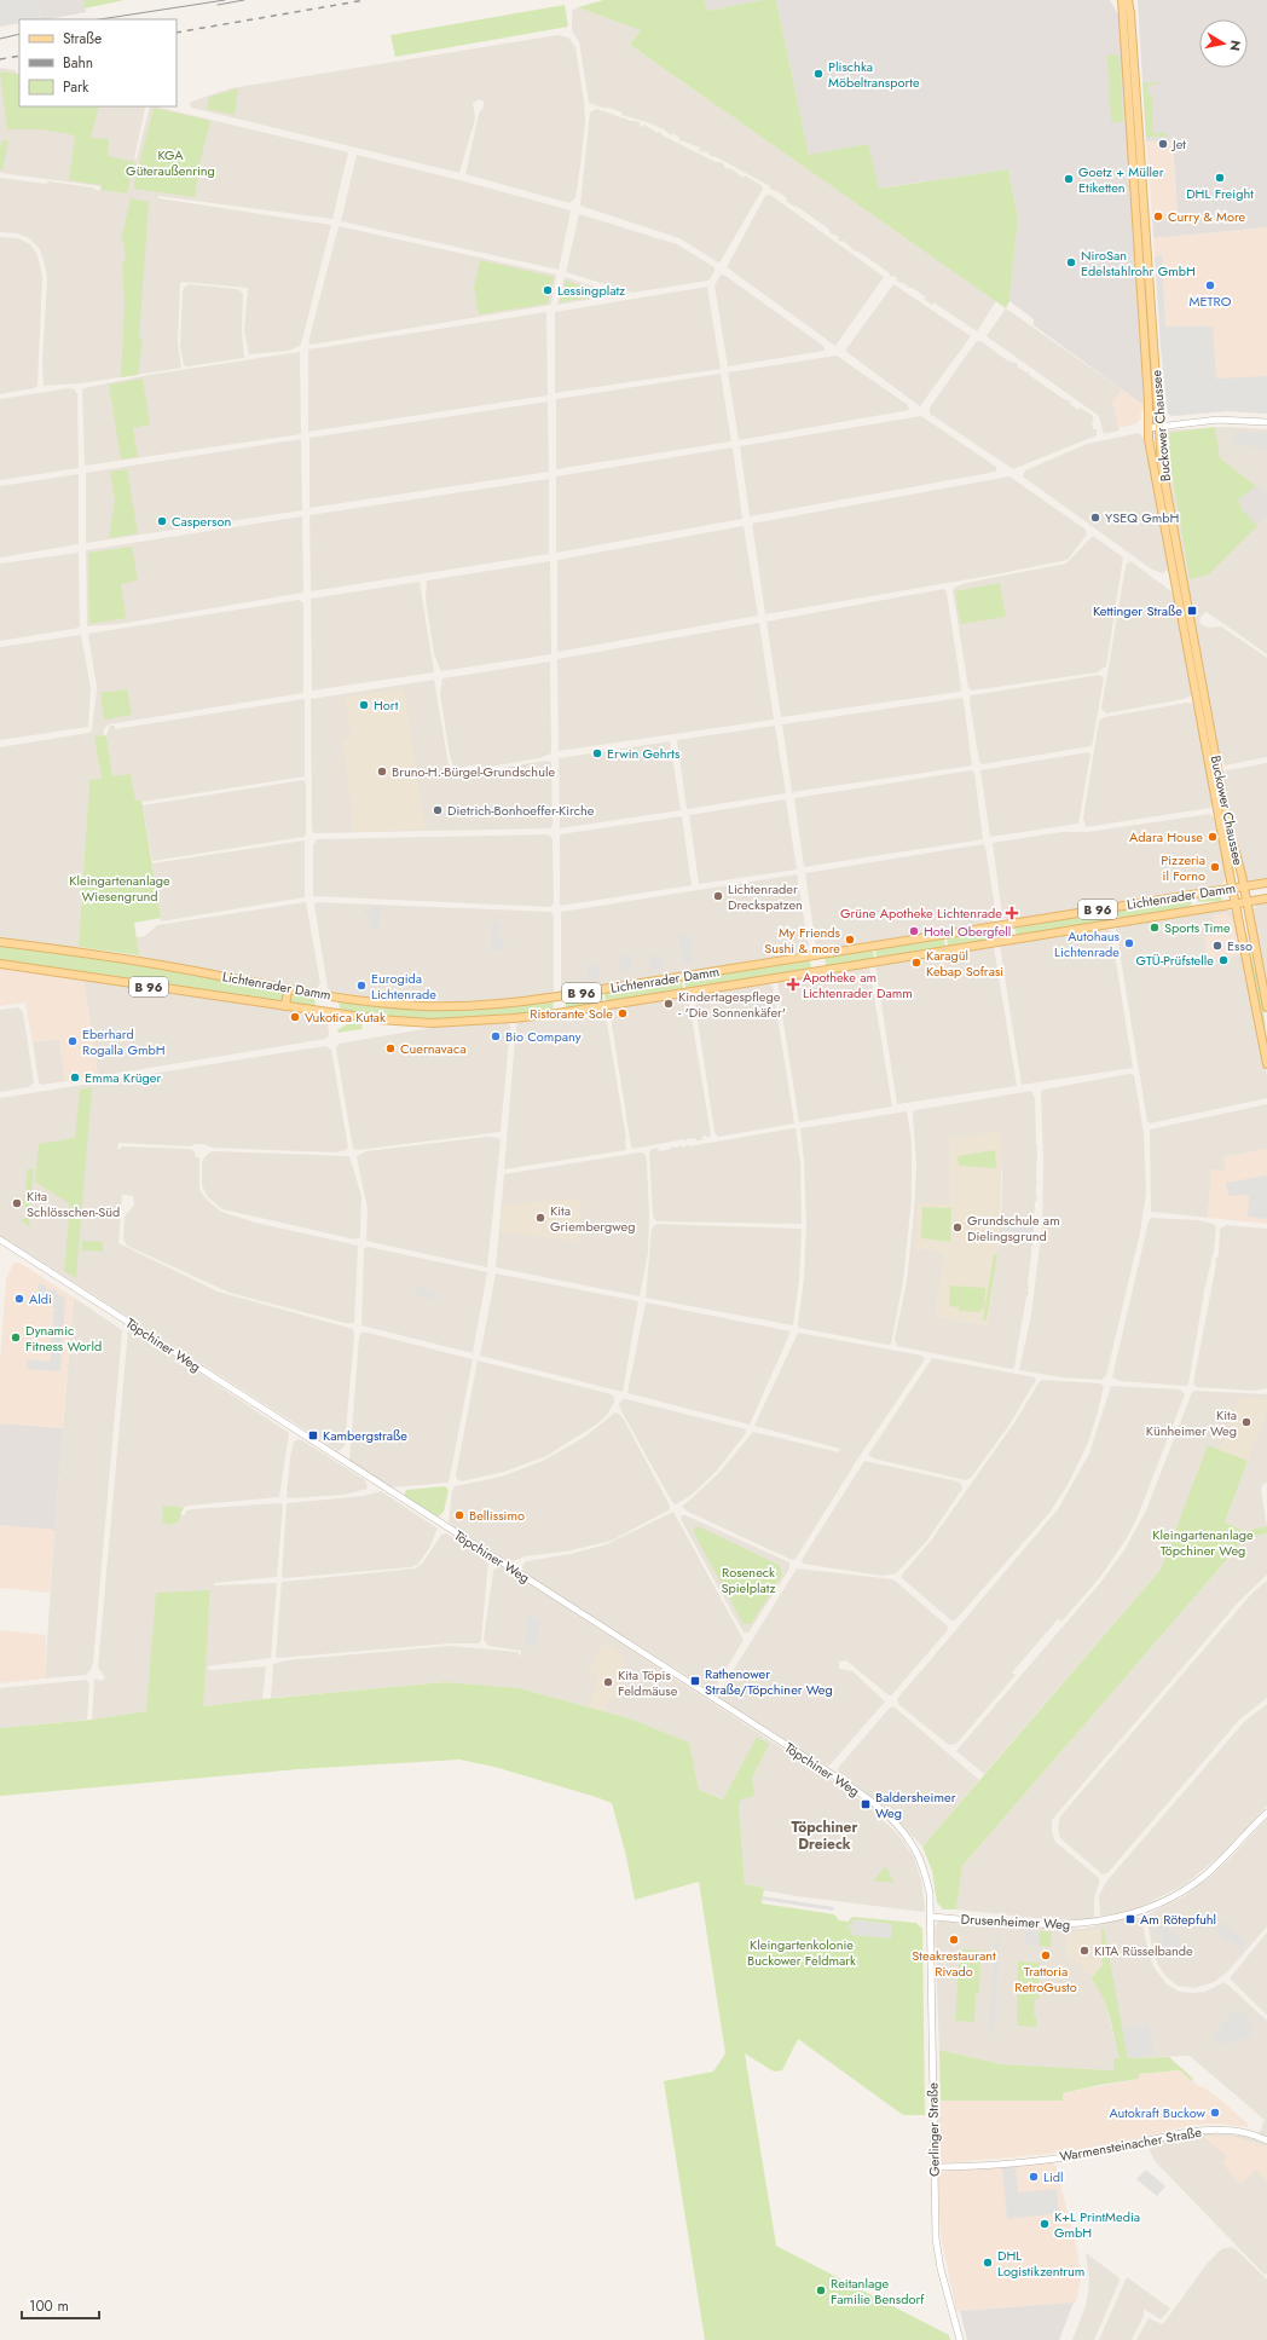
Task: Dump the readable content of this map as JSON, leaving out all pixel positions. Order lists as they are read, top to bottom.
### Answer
{
  "streets": {
    "main road": ["Buckower Chaussee", "Lichtenrader Damm", "B 96"],
    "street": [
      "Töpchiner Weg",
      "Drusenheimer Weg",
      "Gerlinger Straße",
      "Warmensteinacher Straße"
    ]
  },
  "crossings": [
    ["Buckower Chaussee", "Lichtenrader Damm"],
    ["Buckower Chaussee", "B 96"],
    ["Lichtenrader Damm", "B 96"],
    ["Töpchiner Weg", "Drusenheimer Weg"],
    ["Töpchiner Weg", "Gerlinger Straße"],
    ["Drusenheimer Weg", "Gerlinger Straße"],
    ["Gerlinger Straße", "Warmensteinacher Straße"]
  ],
  "districts": ["Töpchiner Dreieck"],
  "parks": [
    "KGA Güteraußenring",
    "Kleingartenanlage Wiesengrund",
    "Kleingartenanlage Töpchiner Weg",
    "Roseneck Spielplatz",
    "Kleingartenkolonie Buckower Feldmark"
  ],
  "places": {
    "other": [
      "Plischka Möbeltransporte",
      "Jet",
      "DHL Freight",
      "Goetz + Müller Etiketten",
      "Curry & More",
      "NiroSan Edelstahlrohr GmbH",
      "METRO",
      "Lessingplatz",
      "YSEQ GmbH",
      "Casperson",
      "Hort",
      "Erwin Gehrts",
      "Bruno-H.-Bürgel-Grundschule",
      "Dietrich-Bonhoeffer-Kirche",
      "Adara House",
      "Pizzeria il Forno",
      "Lichtenrader Dreckspatzen",
      "Sports Time",
      "Hotel Obergfell",
      "My Friends Sushi & more",
      "Autohaus Lichtenrade",
      "Esso",
      "GTÜ-Prüfstelle",
      "Karagül Kebap Sofrasi",
      "Eurogida Lichtenrade",
      "Kindertagespflege - 'Die Sonnenkäfer'",
      "Ristorante Sole",
      "Vukotica Kutak",
      "Bio Company",
      "Eberhard Rogalla GmbH",
      "Cuernavaca",
      "Emma Krüger",
      "Kita Schlösschen-Süd",
      "Kita Griembergweg",
      "Grundschule am Dielingsgrund",
      "Aldi",
      "Dynamic Fitness World",
      "Kita Künheimer Weg",
      "Bellissimo",
      "Kita Töpis Feldmäuse",
      "Steakrestaurant Rivado",
      "KITA Rüsselbande",
      "Trattoria RetroGusto",
      "Autokraft Buckow",
      "Lidl",
      "K+L PrintMedia GmbH",
      "DHL Logistikzentrum",
      "Reitanlage Familie Bensdorf"
    ],
    "transit": [
      "Kettinger Straße",
      "Kambergstraße",
      "Rathenower Straße/Töpchiner Weg",
      "Baldersheimer Weg",
      "Am Rötepfuhl"
    ],
    "health": ["Grüne Apotheke Lichtenrade", "Apotheke am Lichtenrader Damm"]
  },
  "legend": ["Straße", "Bahn", "Park"],
  "scale_bar": "100 m",
  "north": "right"
}
